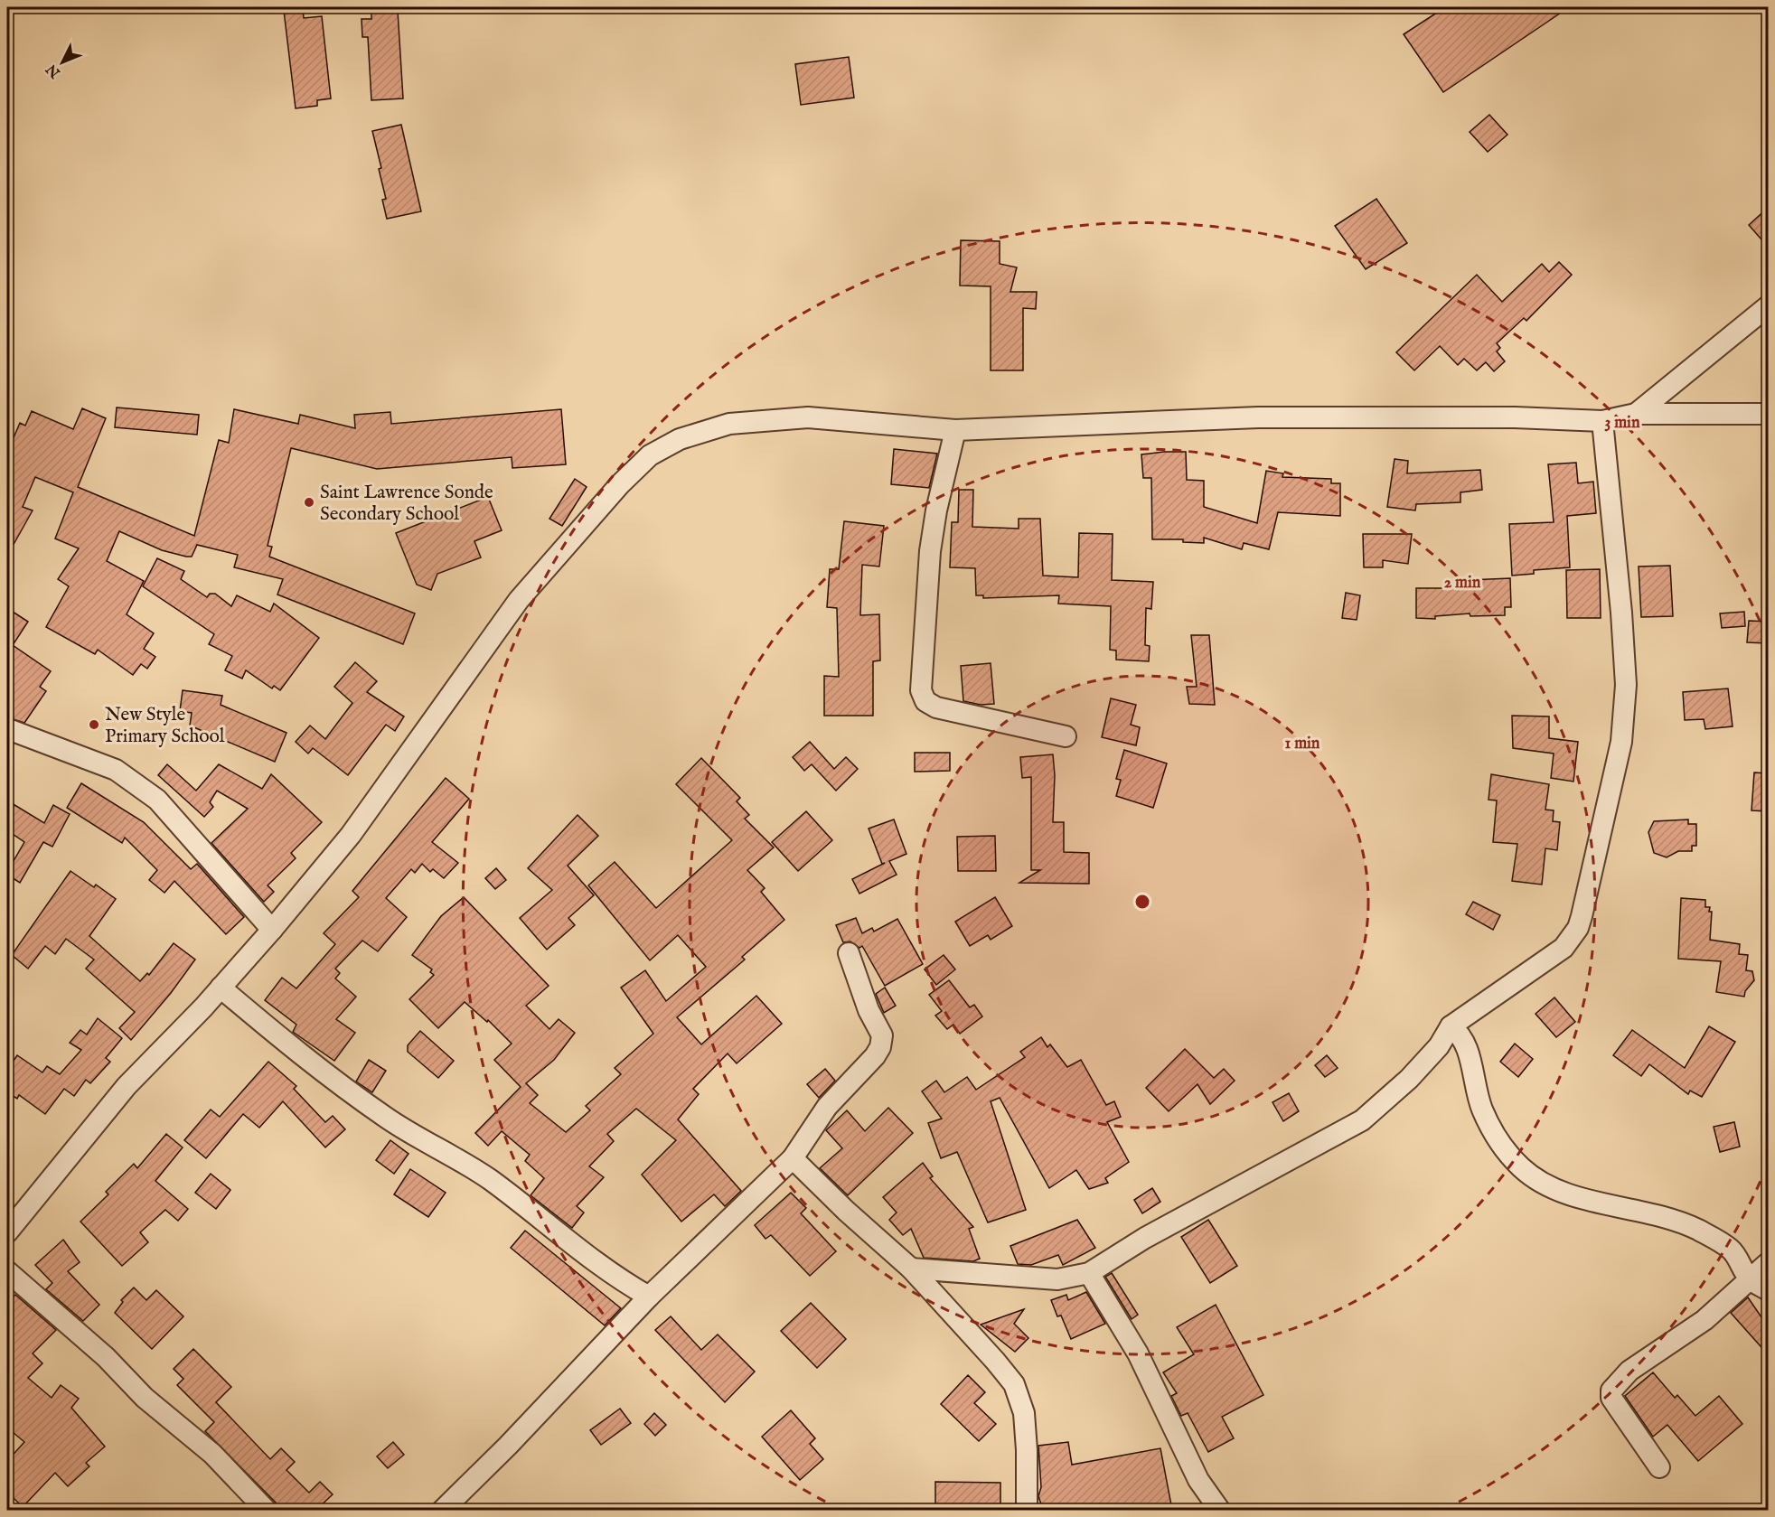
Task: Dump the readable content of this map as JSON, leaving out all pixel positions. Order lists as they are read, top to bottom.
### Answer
{
  "places": ["Saint Lawrence Sonde Secondary School", "New Style Primary School"],
  "north": "bottom left",
  "rings": ["3 min", "2 min", "1 min"]
}
